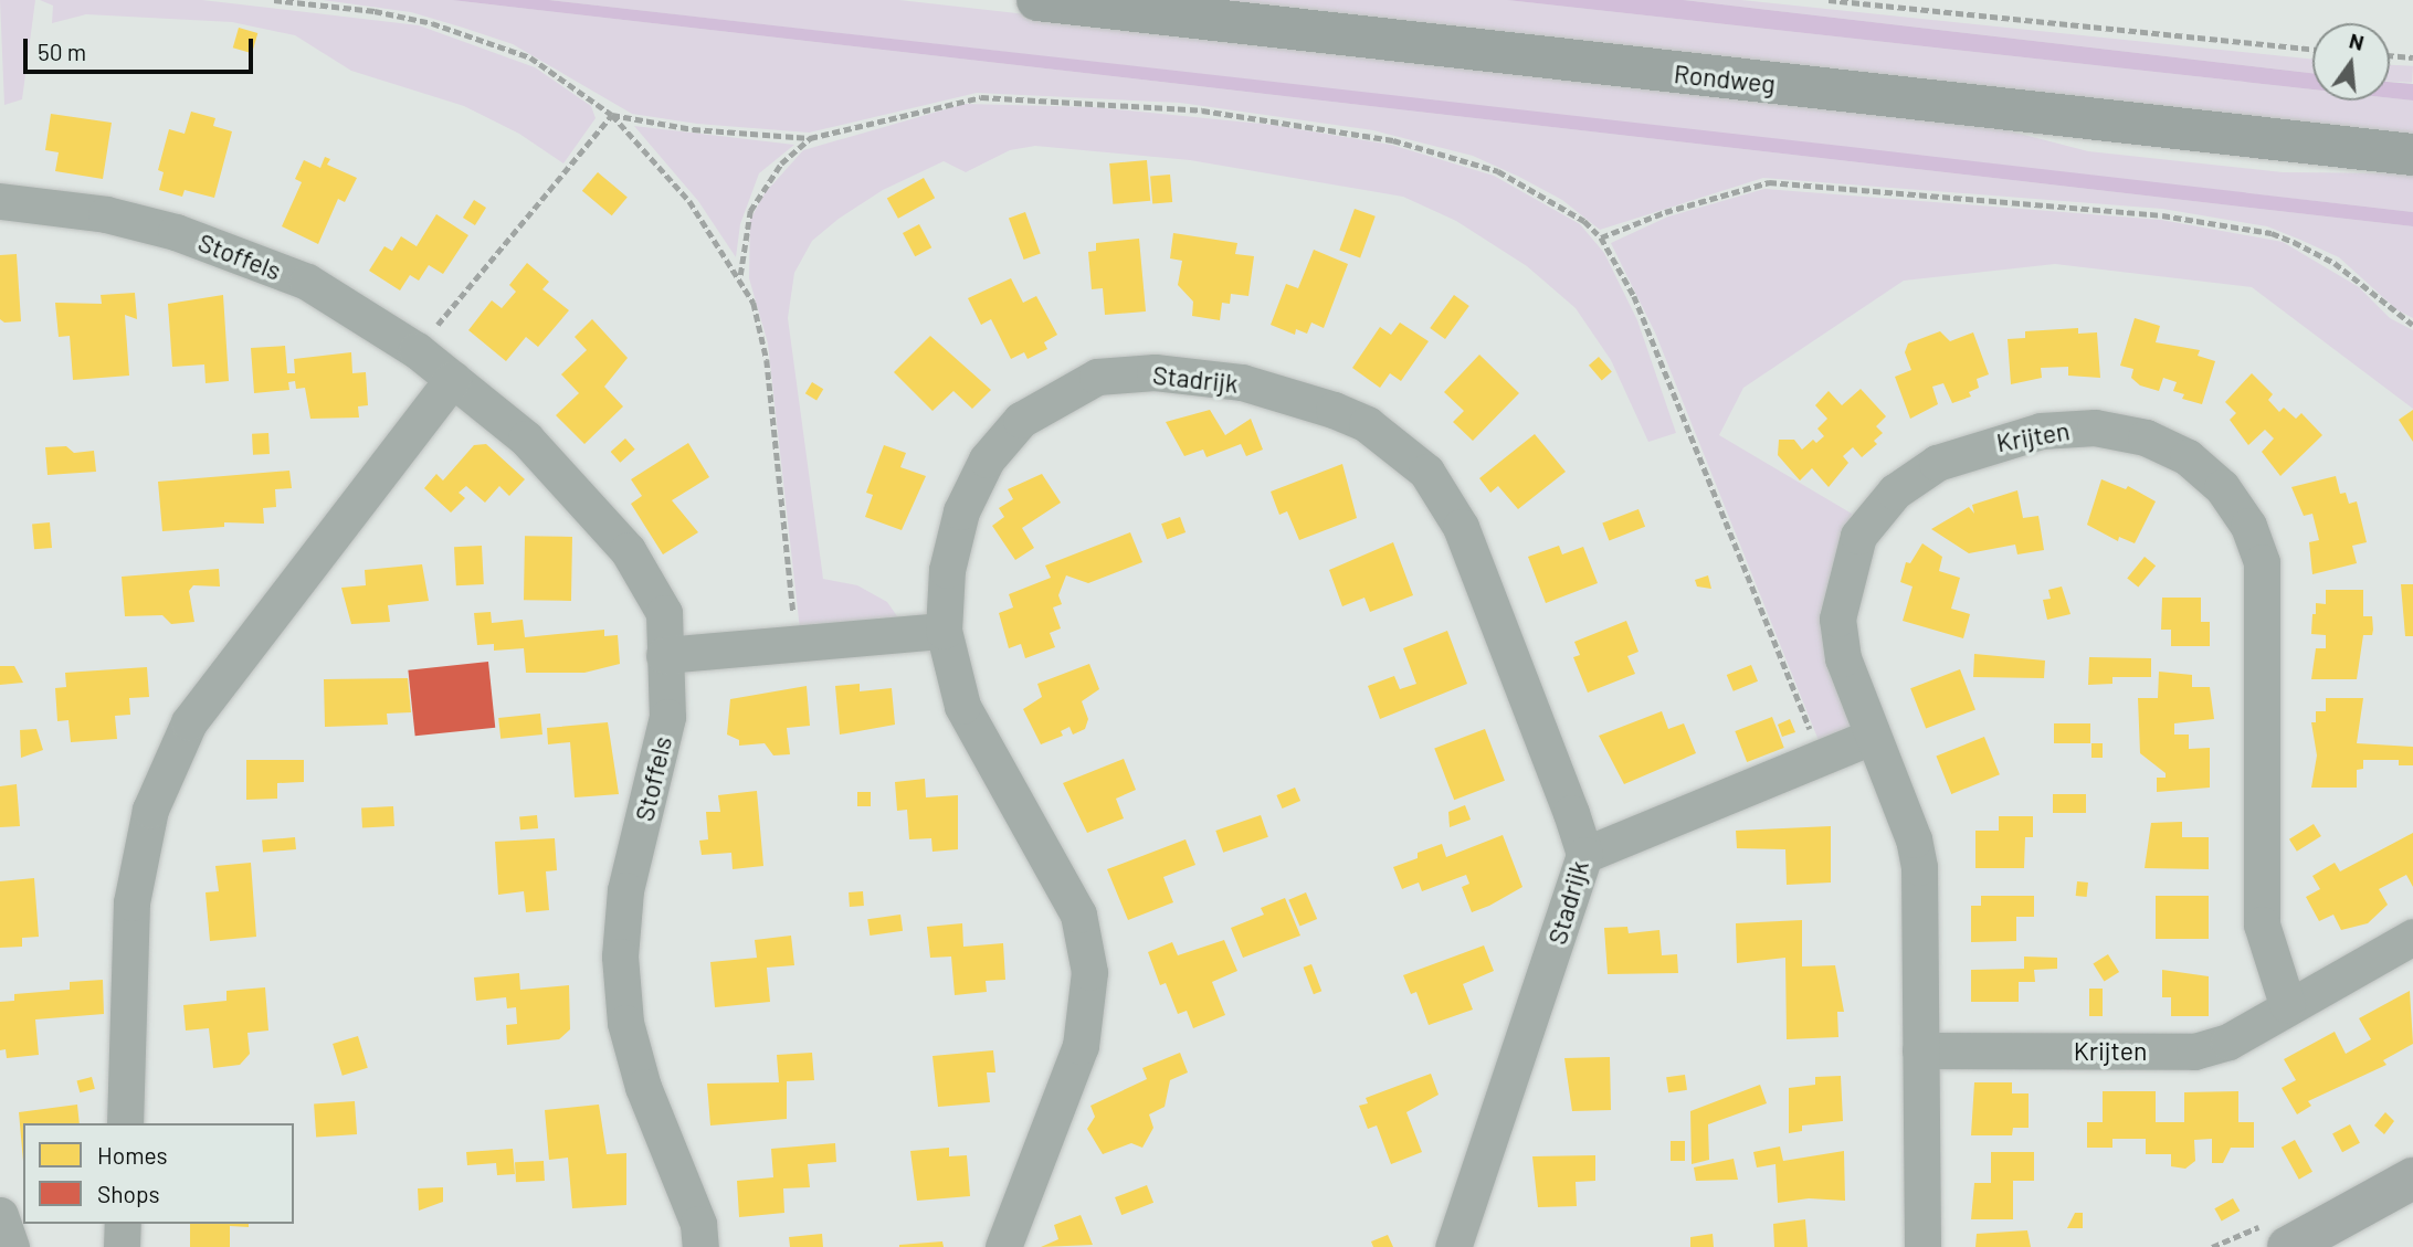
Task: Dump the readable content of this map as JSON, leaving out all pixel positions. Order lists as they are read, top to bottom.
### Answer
{
  "streets": {
    "main road": ["Rondweg"],
    "street": ["Stoffels", "Stadrijk", "Krijten"]
  },
  "legend": ["Homes", "Shops"],
  "scale_bar": "50 m",
  "north": "top"
}
